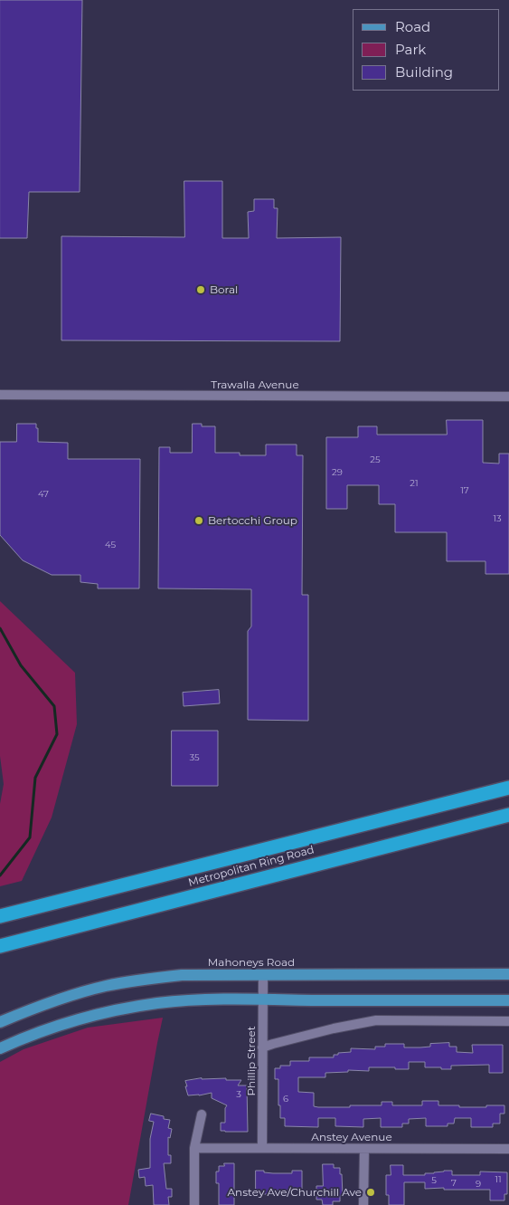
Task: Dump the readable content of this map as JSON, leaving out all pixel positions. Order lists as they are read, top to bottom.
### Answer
{
  "streets": {
    "highway": ["Metropolitan Ring Road"],
    "main road": ["Mahoneys Road"],
    "street": ["Trawalla Avenue", "Phillip Street", "Anstey Avenue"]
  },
  "crossings": [
    ["Mahoneys Road", "Phillip Street"],
    ["Phillip Street", "Anstey Avenue"]
  ],
  "places": ["Boral", "Bertocchi Group", "Anstey Ave/Churchill Ave"],
  "house_numbers": [
    "25",
    "29",
    "21",
    "17",
    "47",
    "13",
    "45",
    "35",
    "3",
    "6",
    "11",
    "5",
    "7",
    "9"
  ],
  "legend": ["Road", "Park", "Building"]
}
